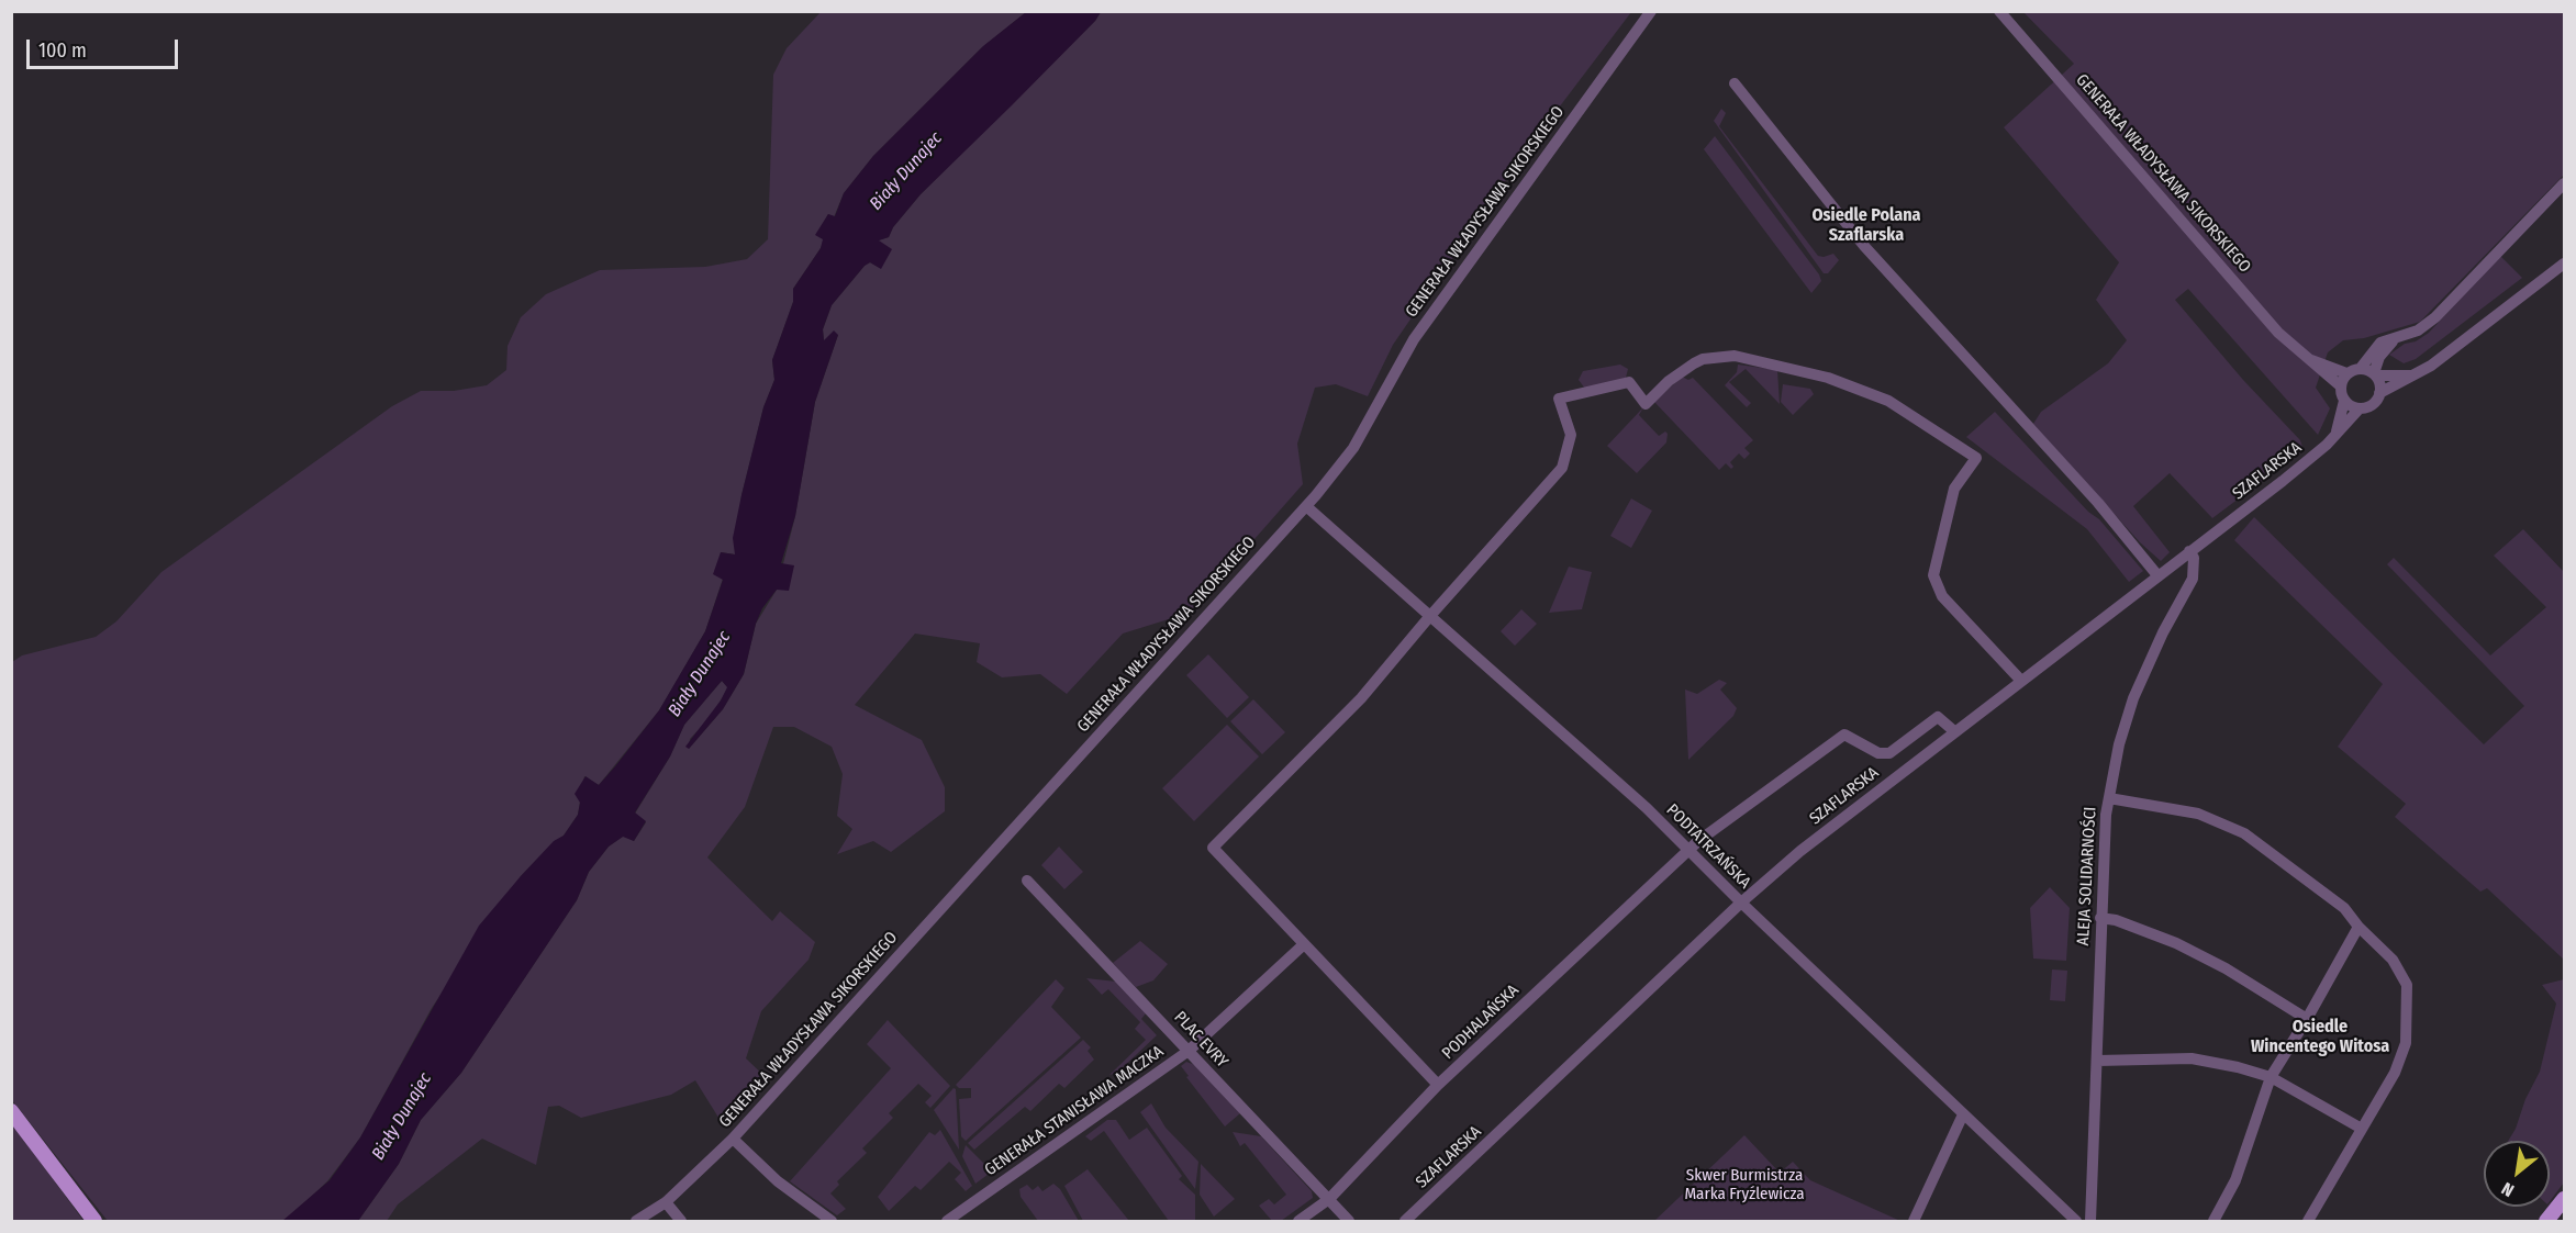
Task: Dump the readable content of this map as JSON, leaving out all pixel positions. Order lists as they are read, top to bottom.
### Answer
{
  "streets": {
    "street": [
      "GENERAŁA WŁADYSŁAWA SIKORSKIEGO",
      "SZAFLARSKA",
      "PODTATRZAŃSKA",
      "ALEJA SOLIDARNOŚCI",
      "PODHALAŃSKA",
      "PLAC EVRY",
      "GENERAŁA STANISŁAWA MACZKA"
    ]
  },
  "crossings": [
    ["GENERAŁA WŁADYSŁAWA SIKORSKIEGO", "SZAFLARSKA"],
    ["GENERAŁA WŁADYSŁAWA SIKORSKIEGO", "PODTATRZAŃSKA"],
    ["SZAFLARSKA", "PODTATRZAŃSKA"],
    ["SZAFLARSKA", "ALEJA SOLIDARNOŚCI"],
    ["SZAFLARSKA", "PODHALAŃSKA"],
    ["PODTATRZAŃSKA", "PODHALAŃSKA"],
    ["PODHALAŃSKA", "PLAC EVRY"],
    ["PLAC EVRY", "GENERAŁA STANISŁAWA MACZKA"]
  ],
  "districts": ["Osiedle Polana Szaflarska", "Osiedle Wincentego Witosa"],
  "water": ["Biały Dunajec"],
  "parks": ["Skwer Burmistrza Marka Fryźlewicza"],
  "scale_bar": "100 m",
  "north": "bottom left"
}
